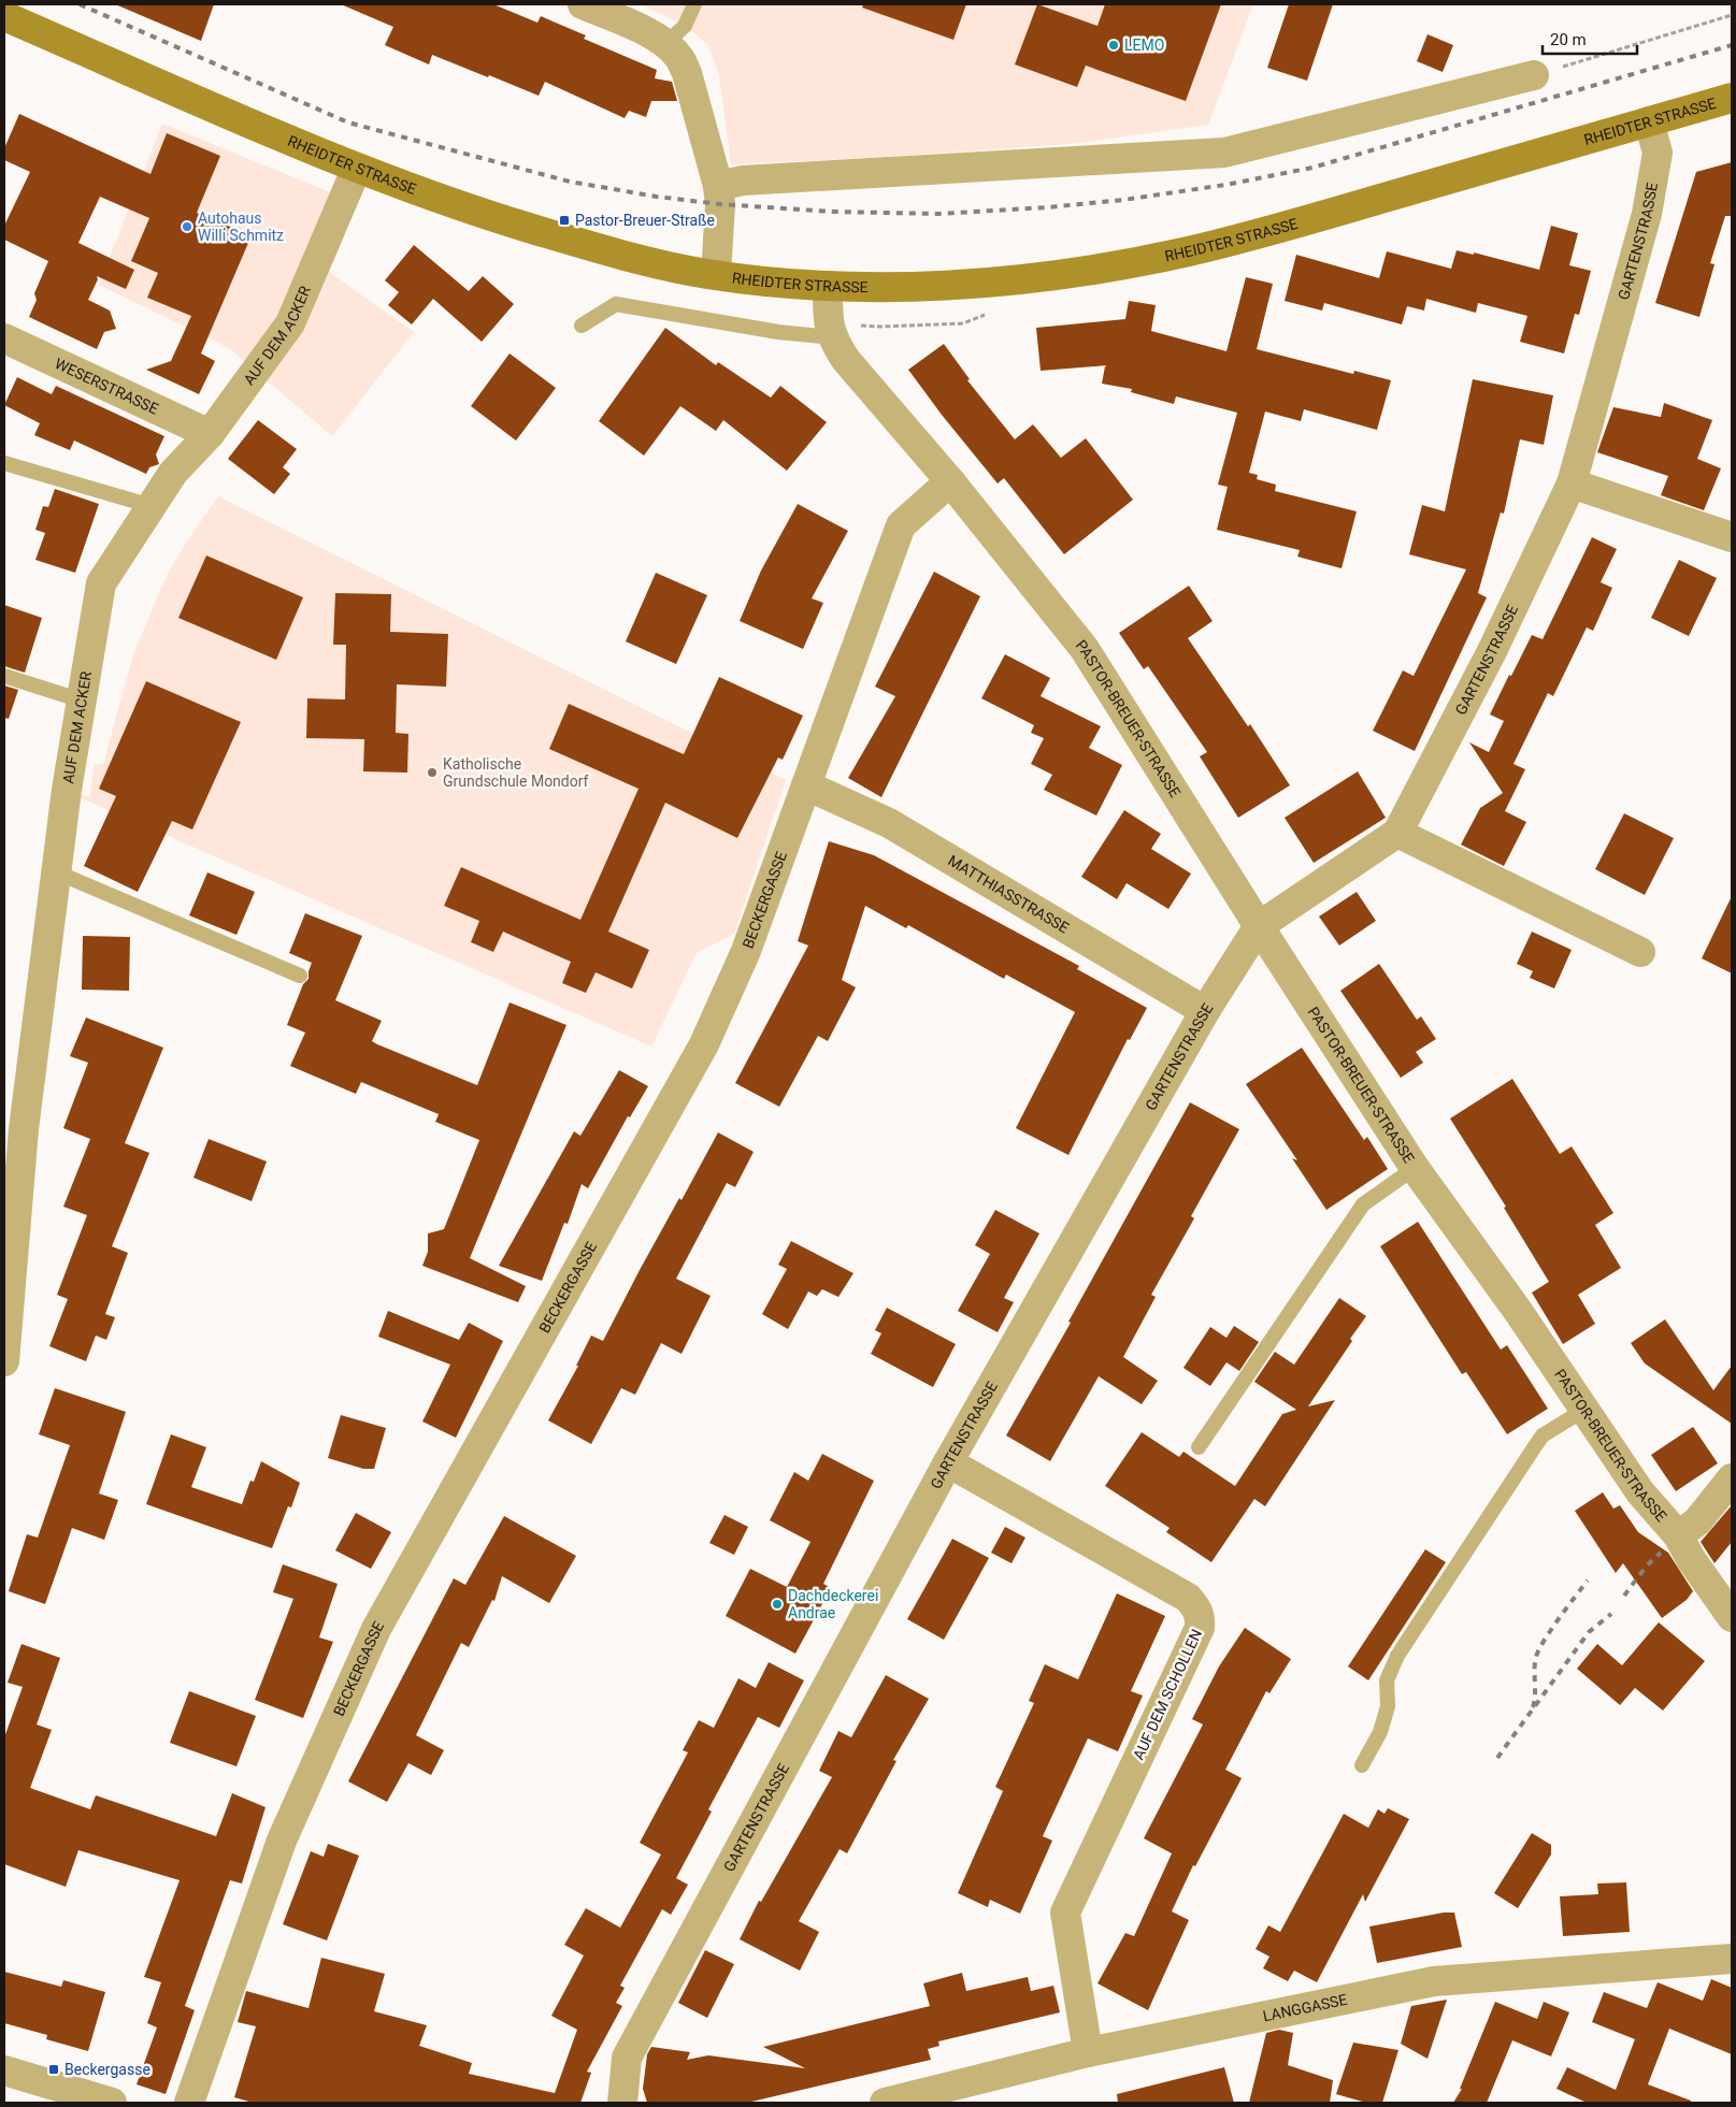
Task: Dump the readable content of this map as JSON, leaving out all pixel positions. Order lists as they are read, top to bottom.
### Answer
{
  "streets": {
    "main road": ["RHEIDTER STRASSE"],
    "street": [
      "GARTENSTRASSE",
      "AUF DEM ACKER",
      "WESERSTRASSE",
      "PASTOR-BREUER-STRASSE",
      "MATTHIASSTRASSE",
      "BECKERGASSE",
      "AUF DEM SCHOLLEN",
      "LANGGASSE"
    ]
  },
  "crossings": [
    ["RHEIDTER STRASSE", "GARTENSTRASSE"],
    ["RHEIDTER STRASSE", "AUF DEM ACKER"],
    ["GARTENSTRASSE", "PASTOR-BREUER-STRASSE"],
    ["GARTENSTRASSE", "MATTHIASSTRASSE"],
    ["GARTENSTRASSE", "AUF DEM SCHOLLEN"],
    ["AUF DEM ACKER", "WESERSTRASSE"],
    ["PASTOR-BREUER-STRASSE", "BECKERGASSE"],
    ["MATTHIASSTRASSE", "BECKERGASSE"],
    ["AUF DEM SCHOLLEN", "LANGGASSE"]
  ],
  "places": {
    "other": [
      "LEMO",
      "Autohaus Willi Schmitz",
      "Katholische Grundschule Mondorf",
      "Dachdeckerei Andrae"
    ],
    "transit": ["Pastor-Breuer-Straße", "Beckergasse"]
  },
  "scale_bar": "20 m"
}
